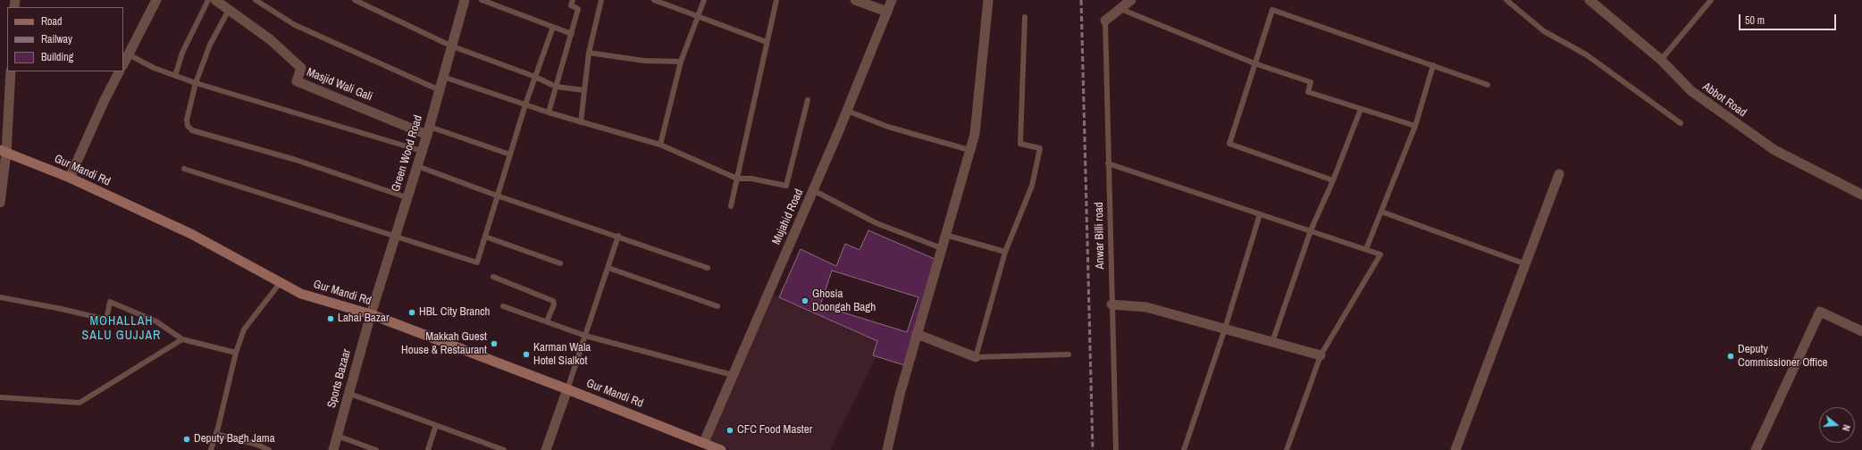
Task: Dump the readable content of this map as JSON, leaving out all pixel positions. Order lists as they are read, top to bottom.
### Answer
{
  "streets": {
    "main road": ["Gur Mandi Rd"],
    "street": [
      "Masjid Wali Gali",
      "Abbot Road",
      "Green Wood Road",
      "Mujahid Road",
      "Sports Bazaar"
    ],
    "lane": ["Anwar Billi road"]
  },
  "crossings": [
    ["Masjid Wali Gali", "Green Wood Road"],
    ["Green Wood Road", "Gur Mandi Rd"],
    ["Green Wood Road", "Sports Bazaar"],
    ["Gur Mandi Rd", "Mujahid Road"],
    ["Gur Mandi Rd", "Sports Bazaar"]
  ],
  "districts": ["MOHALLAH SALU GUJJAR"],
  "places": [
    "Ghosia Doongah Bagh",
    "HBL City Branch",
    "Lahai Bazar",
    "Makkah Guest House & Restaurant",
    "Karman Wala Hotel Sialkot",
    "Deputy Commissioner Office",
    "CFC Food Master",
    "Deputy Bagh Jama"
  ],
  "legend": ["Road", "Railway", "Building"],
  "scale_bar": "50 m",
  "north": "right"
}
